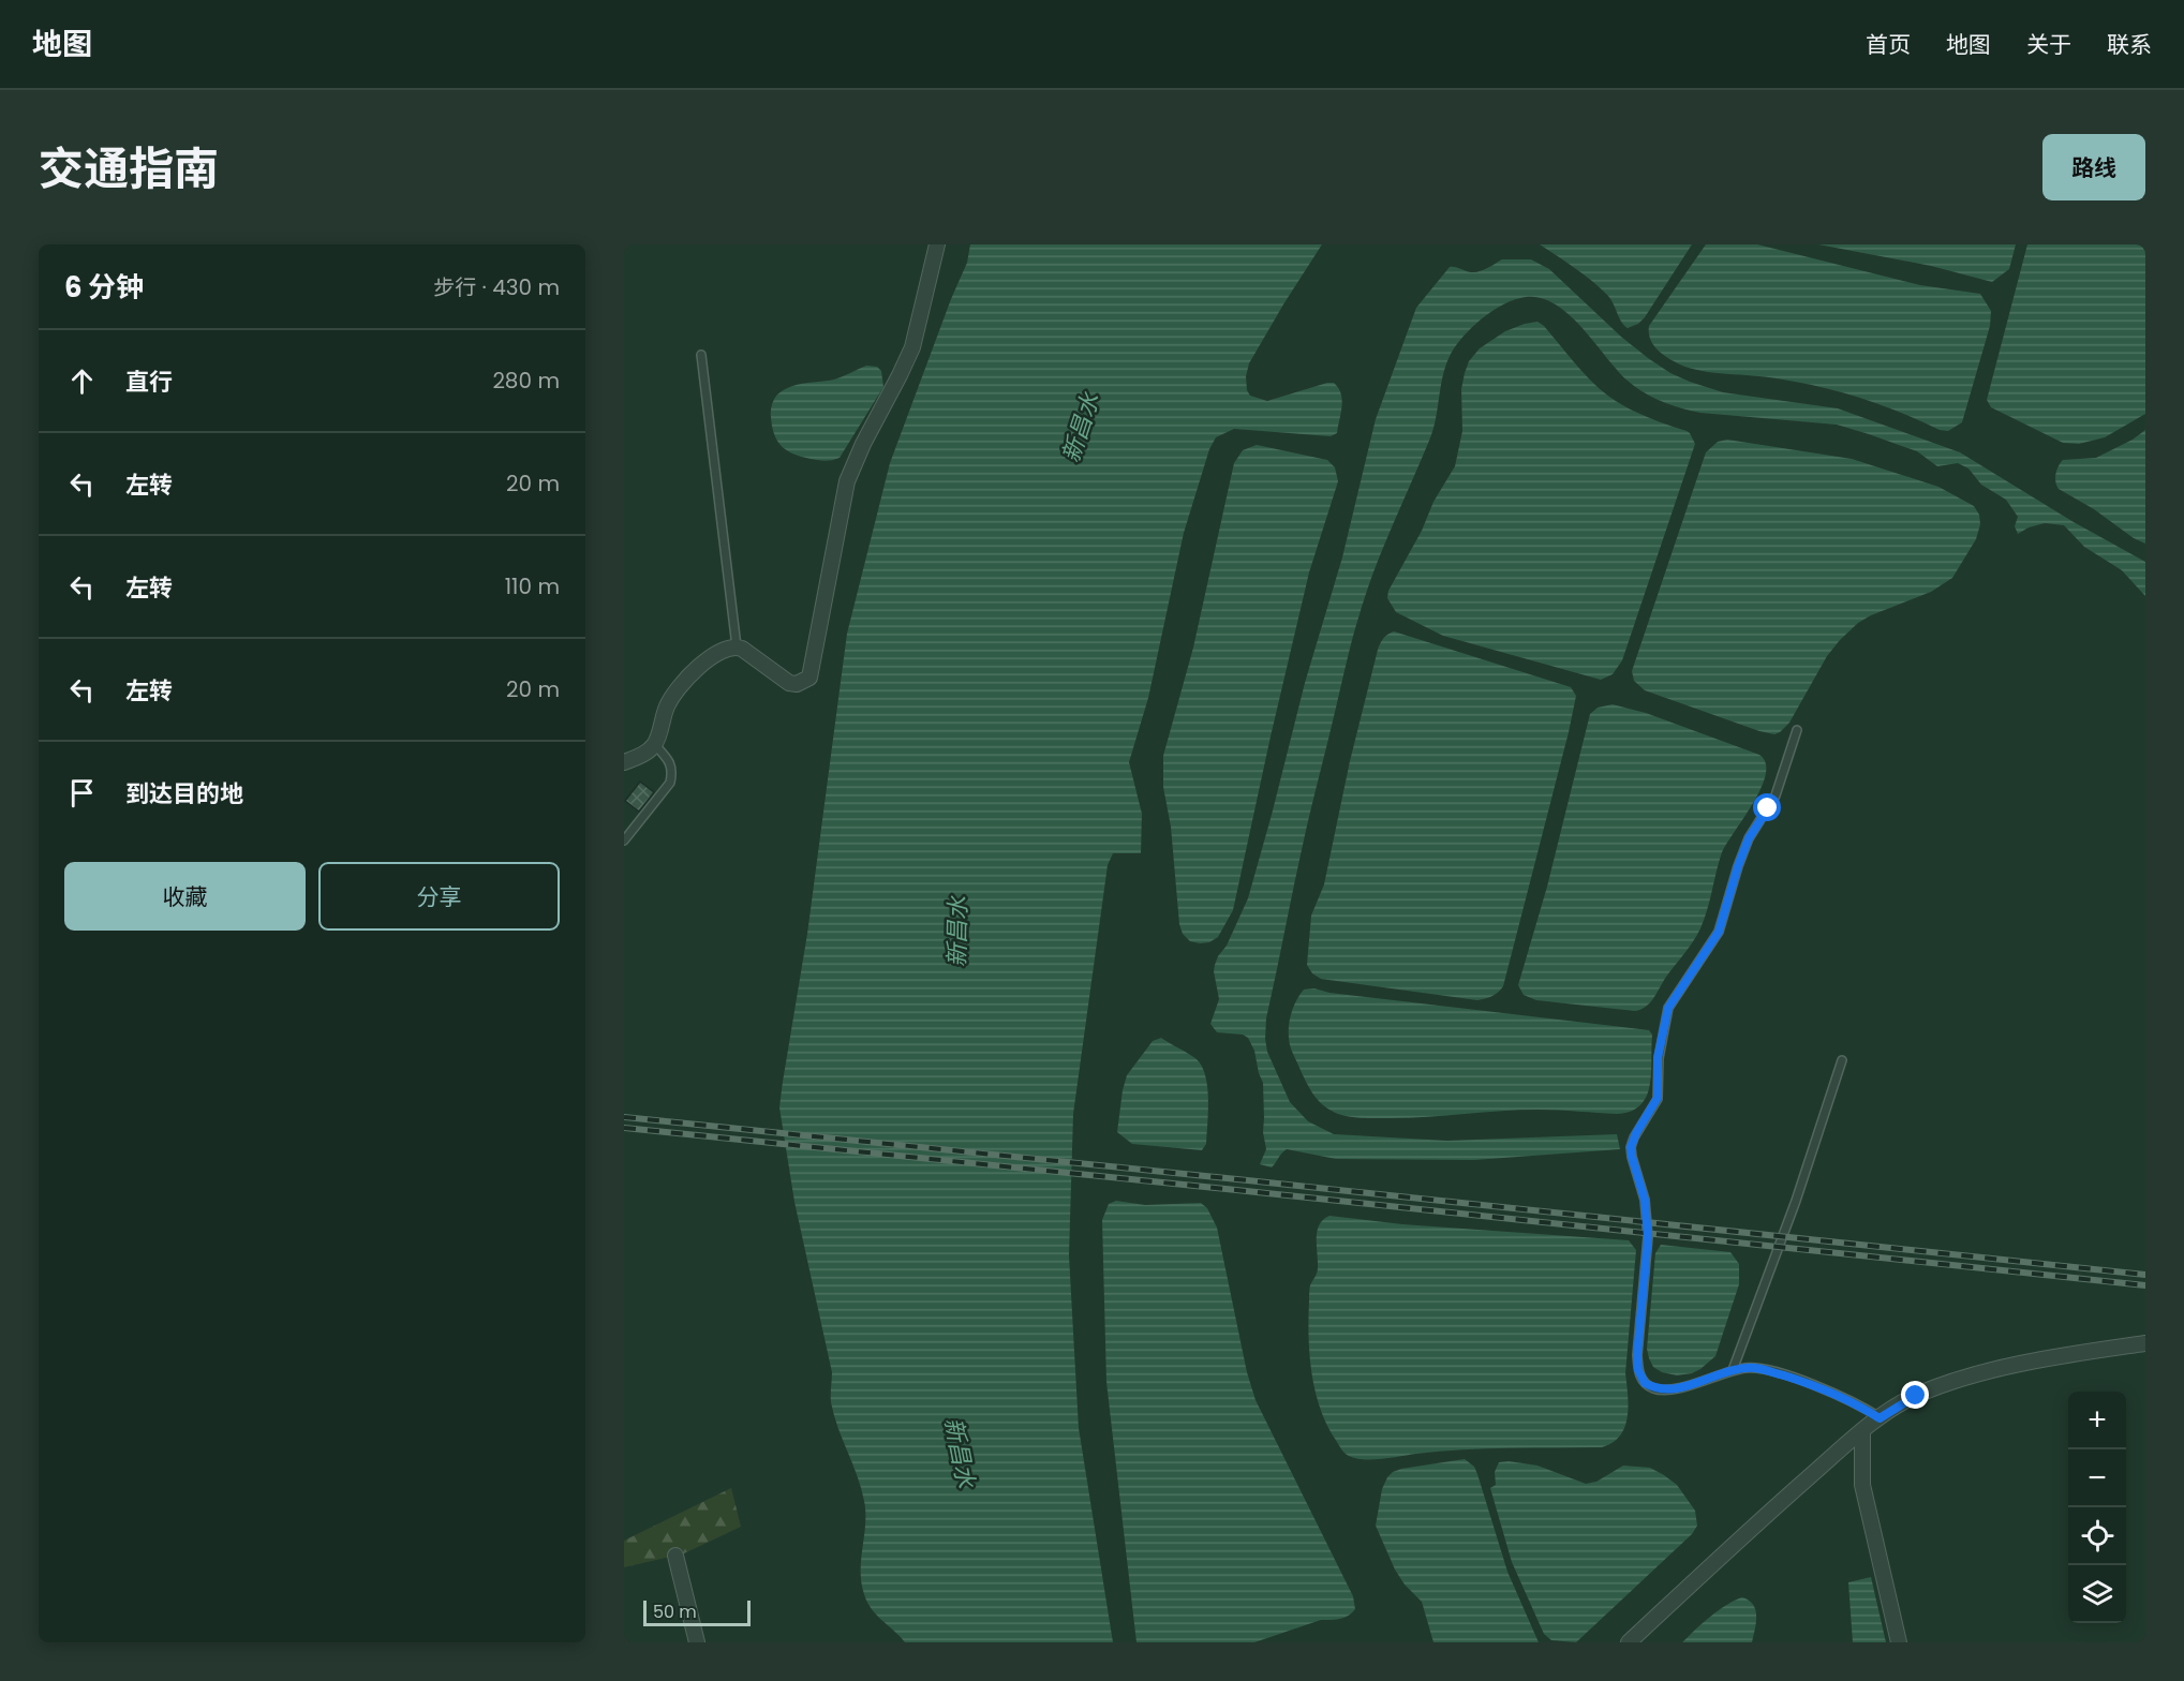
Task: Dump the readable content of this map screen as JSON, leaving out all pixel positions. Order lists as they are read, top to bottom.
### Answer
{
  "water": ["新昌水"],
  "scale_bar": "50 m",
  "page": {
    "header": "地图",
    "nav": [
      "首页",
      "地图",
      "关于",
      "联系"
    ],
    "title": "交通指南",
    "buttons": [
      "路线",
      ["收藏", "分享"]
    ],
    "heading": ["6 分钟", "步行 · 430 m"],
    "list": [
      ["直行", "280 m"],
      ["左转", "20 m"],
      ["左转", "110 m"],
      ["左转", "20 m"],
      "到达目的地"
    ],
    "map_buttons": ["+", "−"],
    "scale": "50 m"
  }
}
